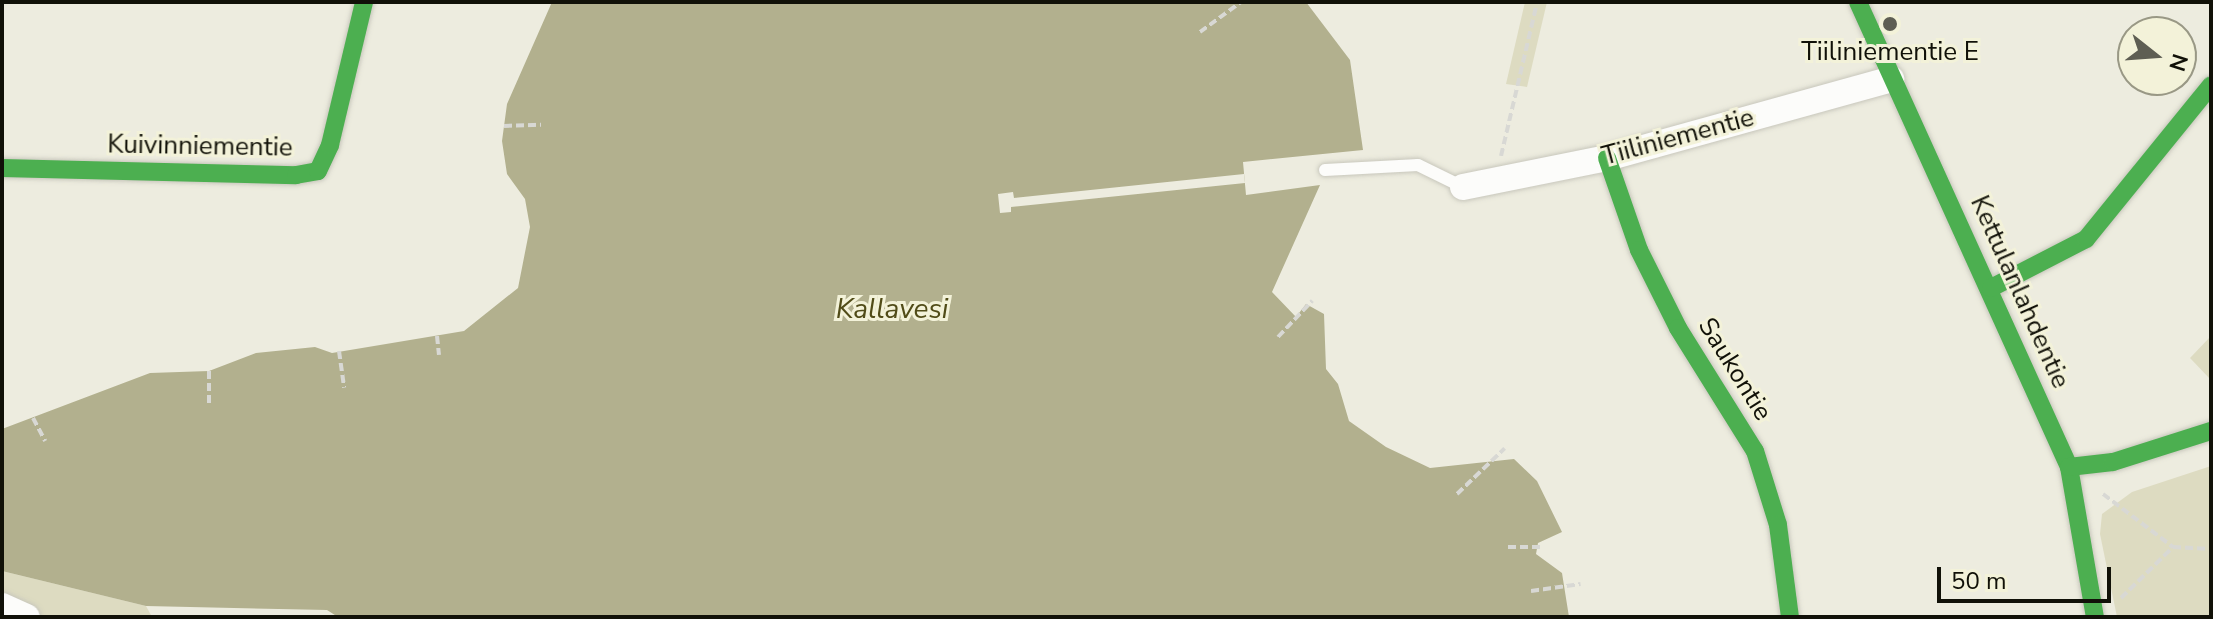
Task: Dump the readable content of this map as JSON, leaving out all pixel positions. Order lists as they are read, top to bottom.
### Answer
{
  "streets": {
    "street": [
      "Tiiliniementie",
      "Kuivinniementie",
      "Kettulanlahdentie",
      "Saukontie"
    ]
  },
  "crossings": [
    ["Tiiliniementie", "Kettulanlahdentie"],
    ["Tiiliniementie", "Saukontie"]
  ],
  "water": ["Kallavesi"],
  "places": ["Tiiliniementie E"],
  "scale_bar": "50 m",
  "north": "right"
}
